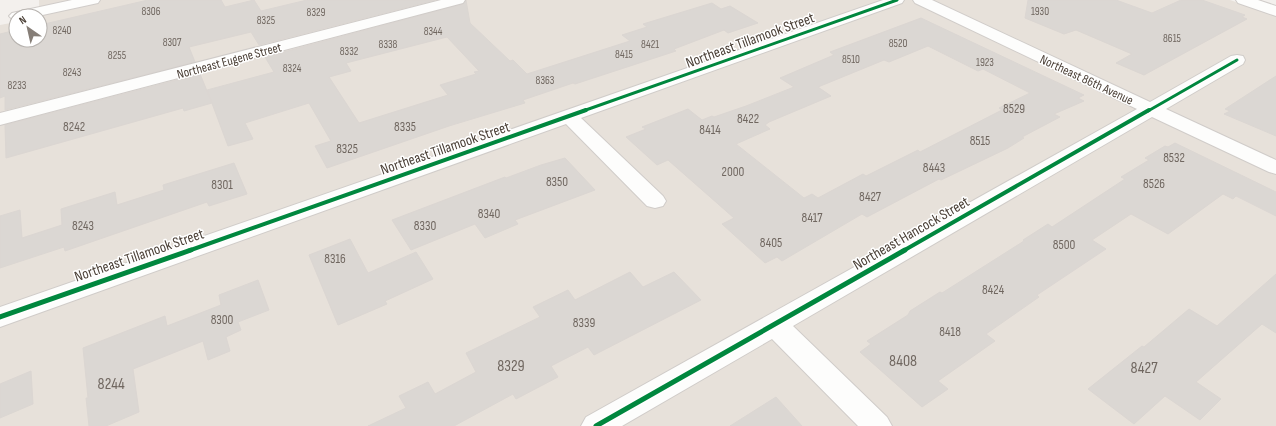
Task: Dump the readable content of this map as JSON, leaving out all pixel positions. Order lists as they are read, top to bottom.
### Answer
{
  "streets": {
    "street": [
      "Northeast Tillamook Street",
      "Northeast Eugene Street",
      "Northeast 86th Avenue",
      "Northeast Hancock Street"
    ]
  },
  "crossings": [
    ["Northeast 86th Avenue", "Northeast Hancock Street"]
  ],
  "house_numbers": [
    "8306",
    "1930",
    "8329",
    "8325",
    "8240",
    "8344",
    "8615",
    "8307",
    "8520",
    "8338",
    "8421",
    "8332",
    "8415",
    "8255",
    "8510",
    "1923",
    "8324",
    "8243",
    "8363",
    "8233",
    "8529",
    "8422",
    "8242",
    "8335",
    "8414",
    "8515",
    "8325",
    "8532",
    "8443",
    "2000",
    "8350",
    "8526",
    "8301",
    "8427",
    "8340",
    "8417",
    "8243",
    "8330",
    "8405",
    "8500",
    "8316",
    "8424",
    "8300",
    "8339",
    "8418",
    "8408",
    "8329",
    "8427",
    "8244"
  ],
  "north": "top left"
}
